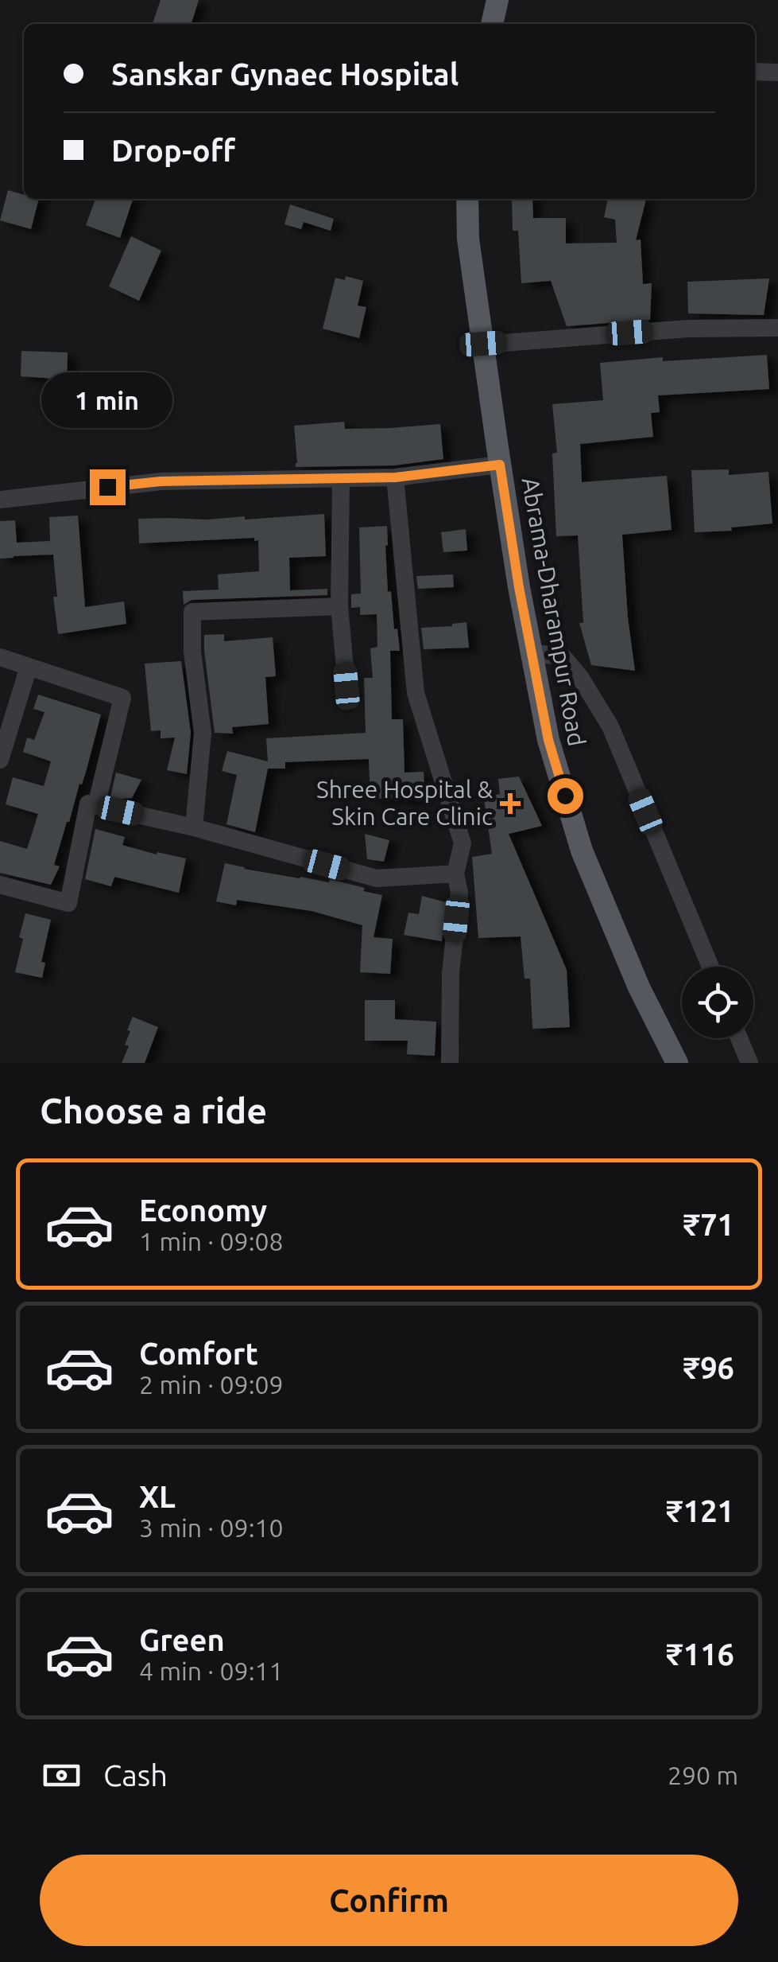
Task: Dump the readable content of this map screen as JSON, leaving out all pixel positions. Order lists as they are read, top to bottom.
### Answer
{
  "streets": {
    "main road": ["Abrama-Dharampur Road"]
  },
  "places": {
    "health": ["Shree Hospital & Skin Care Clinic"]
  },
  "page": {
    "banner": ["Sanskar Gynaec Hospital", "Drop-off"],
    "bubble": "1 min",
    "heading": "Choose a ride",
    "list": [
      {
        "name": "Economy",
        "note": "1 min · 09:08",
        "value": "₹71"
      },
      {
        "name": "Comfort",
        "note": "2 min · 09:09",
        "value": "₹96"
      },
      {
        "name": "XL",
        "note": "3 min · 09:10",
        "value": "₹121"
      },
      {
        "name": "Green",
        "note": "4 min · 09:11",
        "value": "₹116"
      }
    ],
    "pay": ["Cash", "290 m"],
    "buttons": "Confirm"
  }
}
